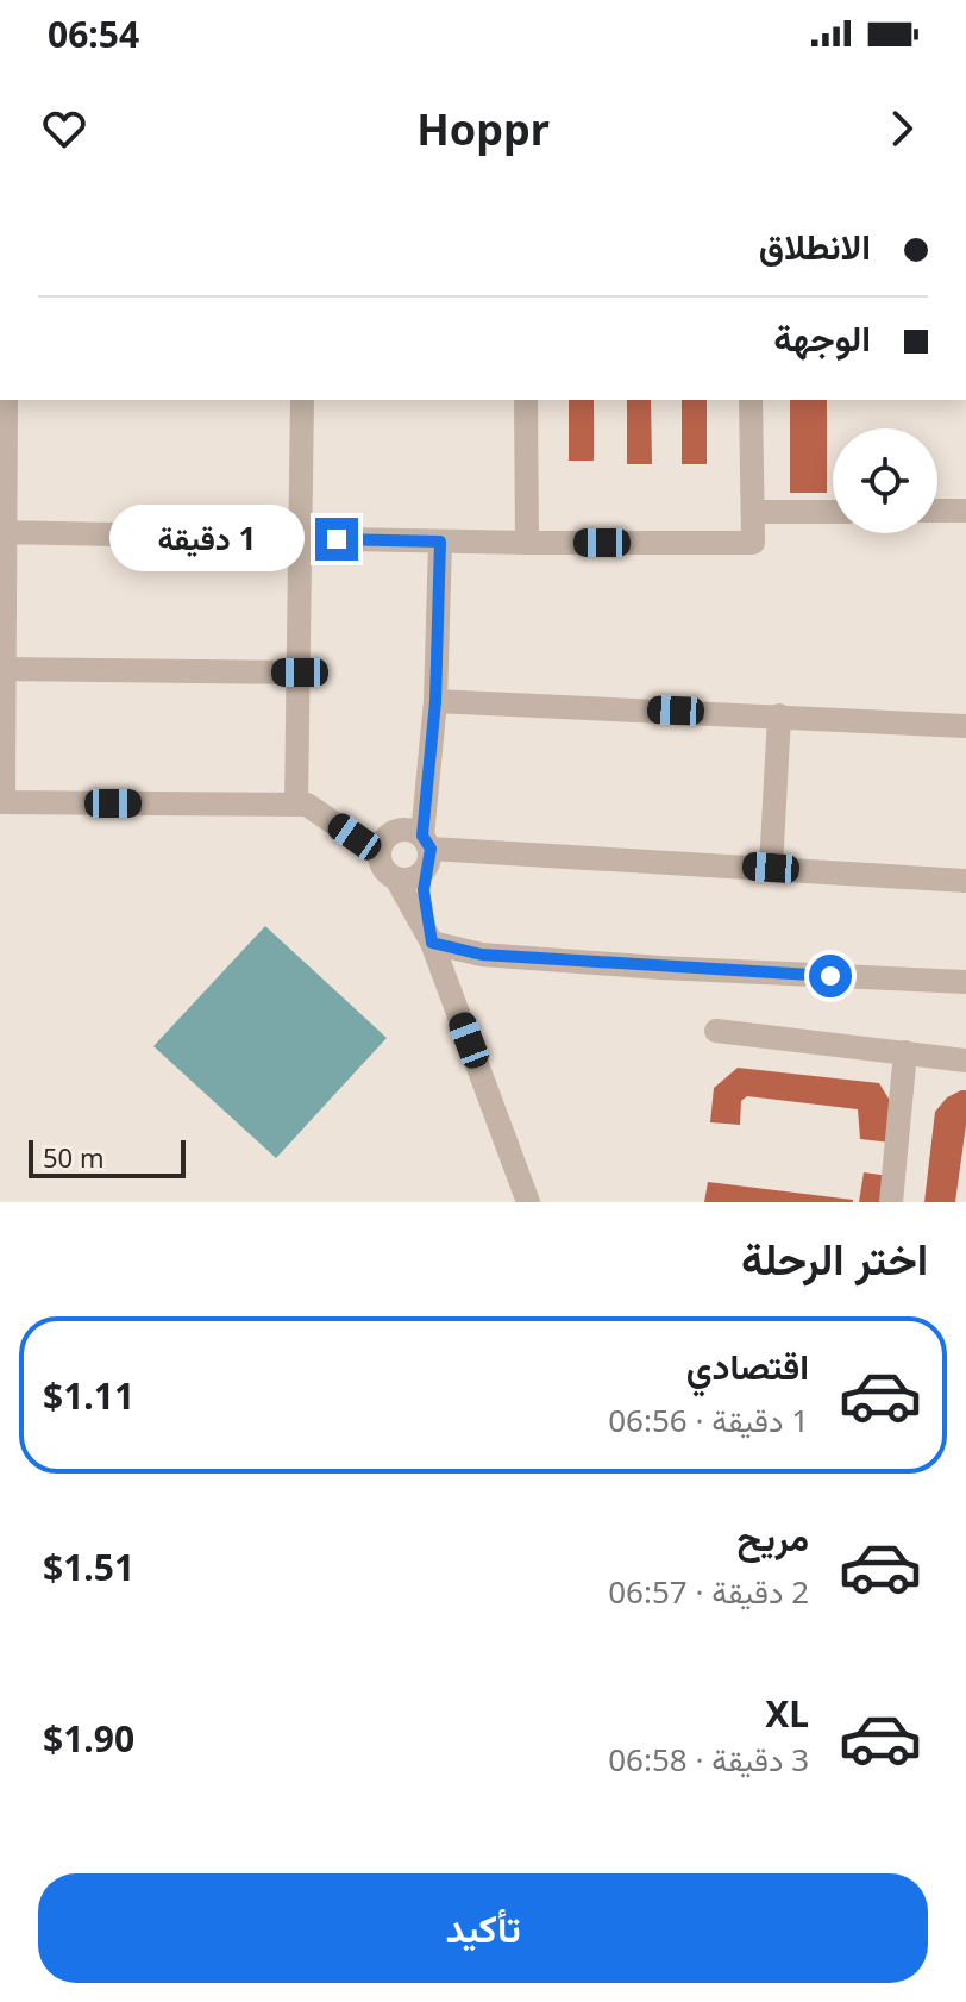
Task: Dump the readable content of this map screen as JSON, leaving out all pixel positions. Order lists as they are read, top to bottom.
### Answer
{
  "scale_bar": "50 m",
  "page": {
    "status": "06:54",
    "header": "Hoppr",
    "banner": ["الانطلاق", "الوجهة"],
    "bubble": "1 دقيقة",
    "scale": "50 m",
    "heading": "اختر الرحلة",
    "list": [
      {
        "name": "اقتصادي",
        "note": "1 دقيقة · 06:56",
        "value": "$1.11"
      },
      {
        "name": "مريح",
        "note": "2 دقيقة · 06:57",
        "value": "$1.51"
      },
      {
        "name": "XL",
        "note": "3 دقيقة · 06:58",
        "value": "$1.90"
      }
    ],
    "buttons": "تأكيد"
  }
}
